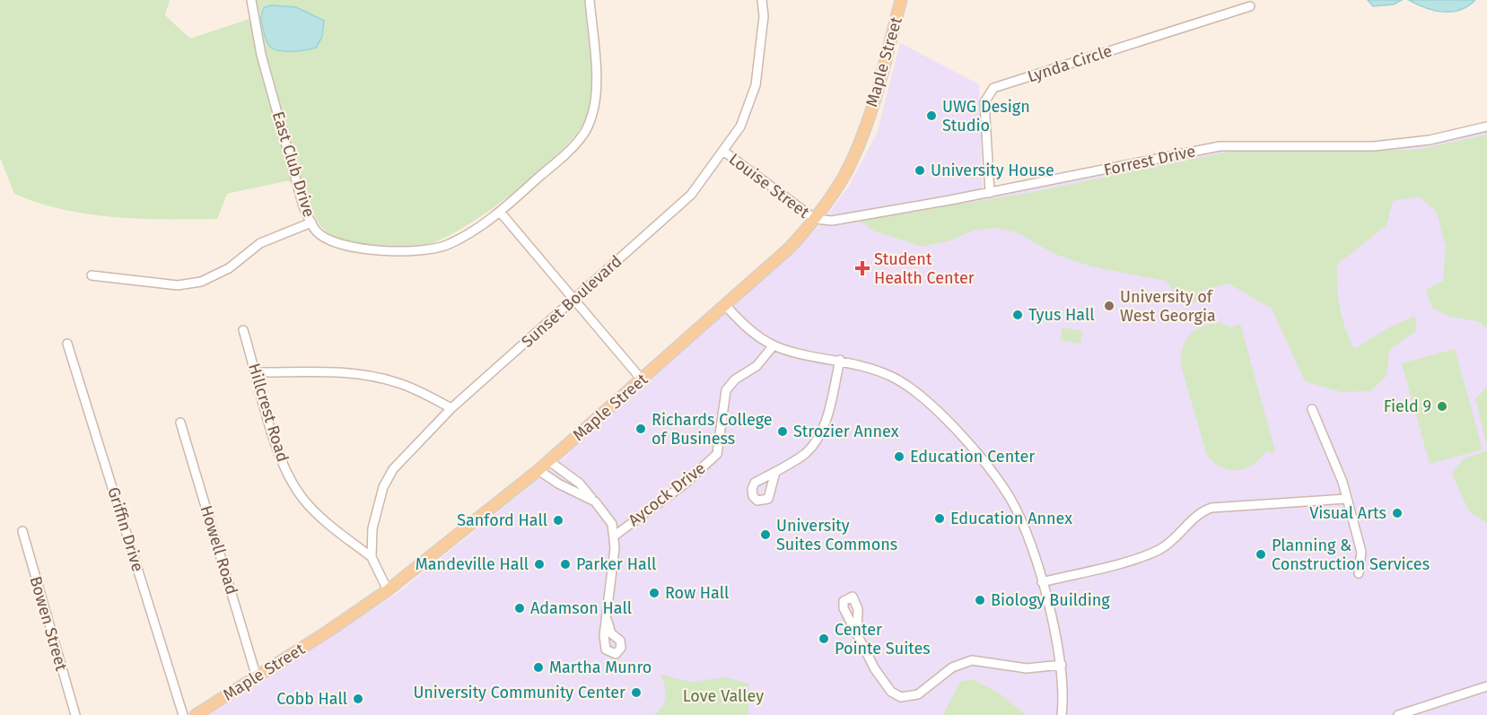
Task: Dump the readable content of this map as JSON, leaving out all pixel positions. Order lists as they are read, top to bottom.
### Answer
{
  "streets": {
    "main road": ["Maple Street"],
    "street": [
      "Lynda Circle",
      "Forrest Drive",
      "East Club Drive",
      "Louise Street",
      "Sunset Boulevard",
      "Hillcrest Road",
      "Aycock Drive",
      "Griffin Drive",
      "Howell Road",
      "Bowen Street"
    ]
  },
  "crossings": [
    ["Maple Street", "Forrest Drive"],
    ["Maple Street", "Louise Street"],
    ["Maple Street", "Sunset Boulevard"],
    ["Maple Street", "Howell Road"],
    ["Lynda Circle", "Forrest Drive"],
    ["Forrest Drive", "Louise Street"],
    ["Louise Street", "Sunset Boulevard"],
    ["Sunset Boulevard", "Hillcrest Road"]
  ],
  "parks": ["Love Valley"],
  "places": {
    "other": [
      "UWG Design Studio",
      "University House",
      "University of West Georgia",
      "Tyus Hall",
      "Field 9",
      "Richards College of Business",
      "Strozier Annex",
      "Education Center",
      "Visual Arts",
      "Education Annex",
      "Sanford Hall",
      "University Suites Commons",
      "Planning & Construction Services",
      "Mandeville Hall",
      "Parker Hall",
      "Row Hall",
      "Biology Building",
      "Adamson Hall",
      "Center Pointe Suites",
      "Martha Munro",
      "University Community Center",
      "Cobb Hall"
    ],
    "health": ["Student Health Center"]
  }
}
